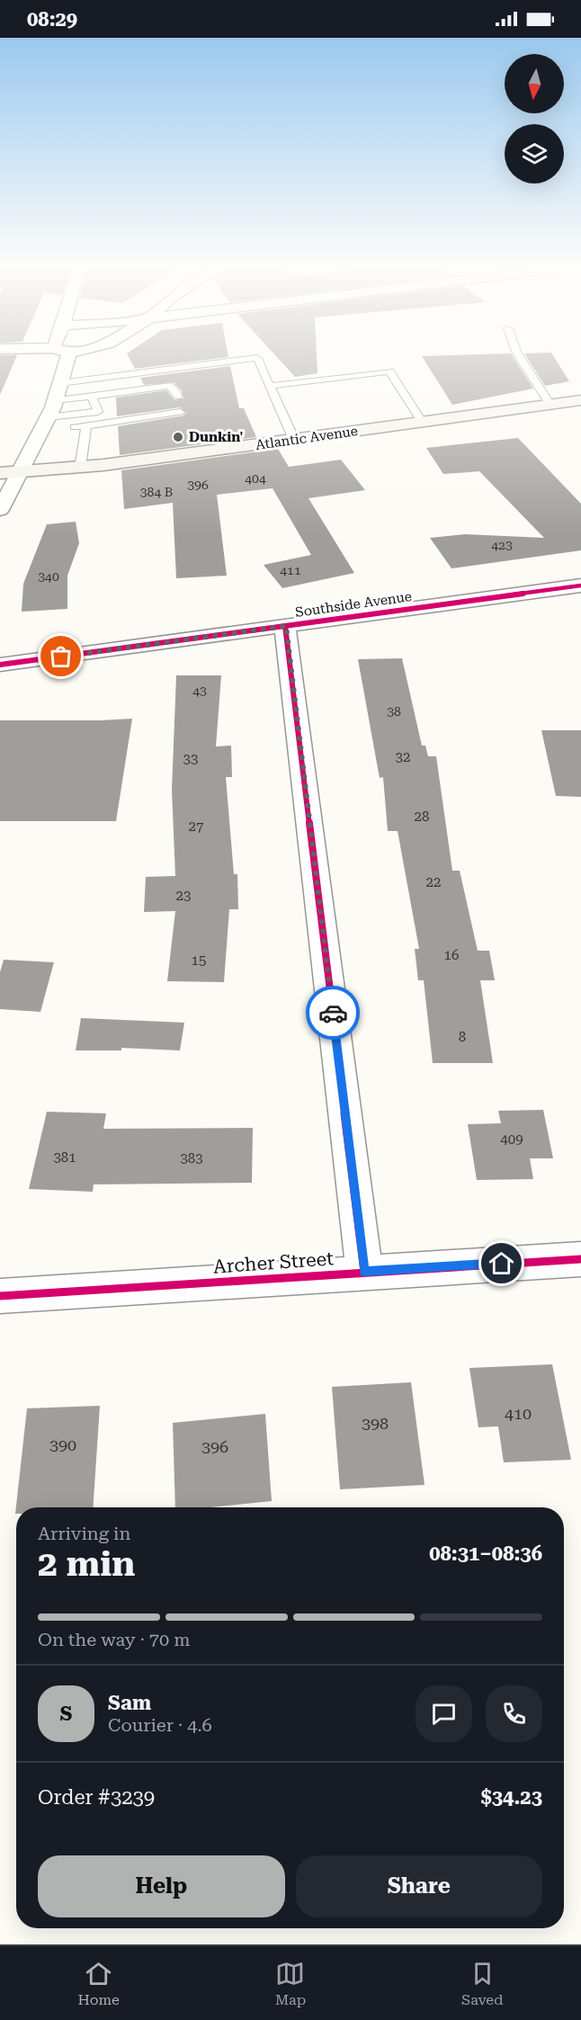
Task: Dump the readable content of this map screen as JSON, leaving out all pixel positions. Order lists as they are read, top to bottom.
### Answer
{
  "streets": {
    "main road": ["Atlantic Avenue"],
    "street": ["Southside Avenue", "Archer Street"]
  },
  "places": ["Dunkin'"],
  "house_numbers": [
    "404",
    "396",
    "384 B",
    "423",
    "411",
    "340",
    "43",
    "38",
    "32",
    "33",
    "28",
    "27",
    "22",
    "23",
    "16",
    "15",
    "8",
    "409",
    "381",
    "383",
    "410",
    "398",
    "390",
    "396"
  ],
  "north": "bottom",
  "page": {
    "status": "08:29",
    "heading": ["2 min", "Arriving in", "08:31–08:36"],
    "panel": [
      "Sam",
      "Courier · 4.6",
      "Order #3239",
      "$34.23"
    ],
    "bar": "On the way · 70 m",
    "round": "S",
    "buttons": ["Help", "Share"],
    "tabs": ["Home", "Map", "Saved"]
  }
}
